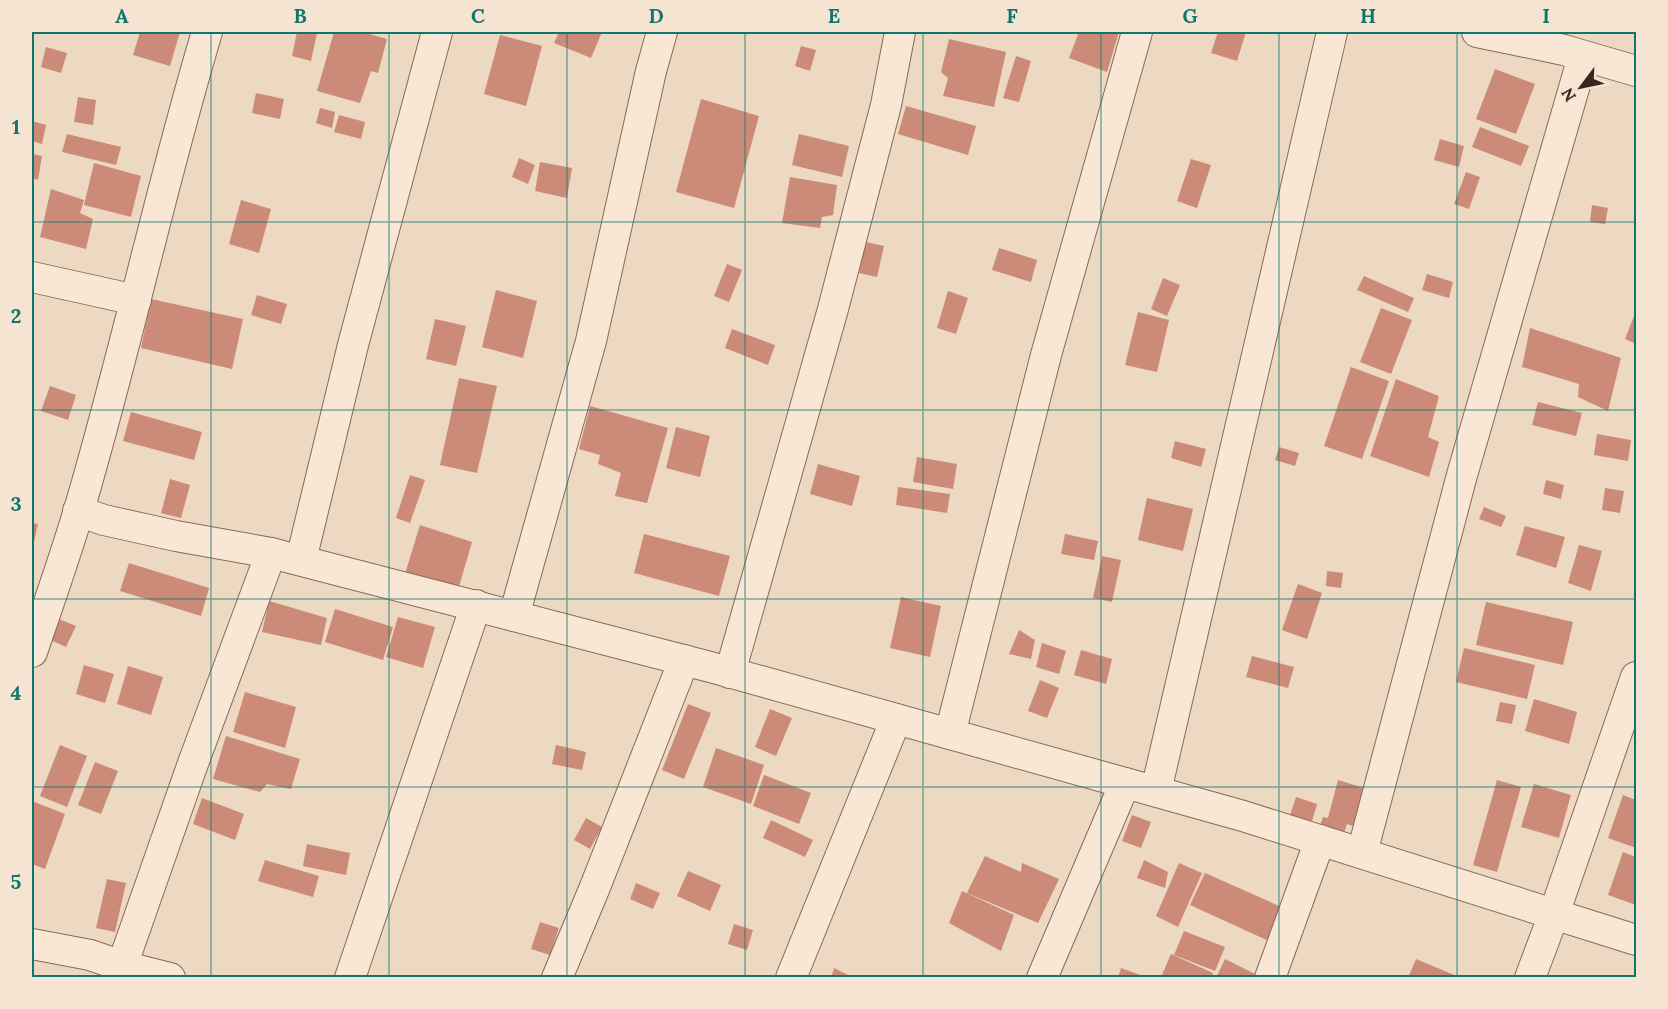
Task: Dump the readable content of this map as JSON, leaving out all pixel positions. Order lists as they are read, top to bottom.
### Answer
{
  "north": "bottom left",
  "grid": {
    "columns": [
      "A",
      "B",
      "C",
      "D",
      "E",
      "F",
      "G",
      "H",
      "I"
    ],
    "rows": [
      "1",
      "2",
      "3",
      "4",
      "5"
    ]
  }
}
